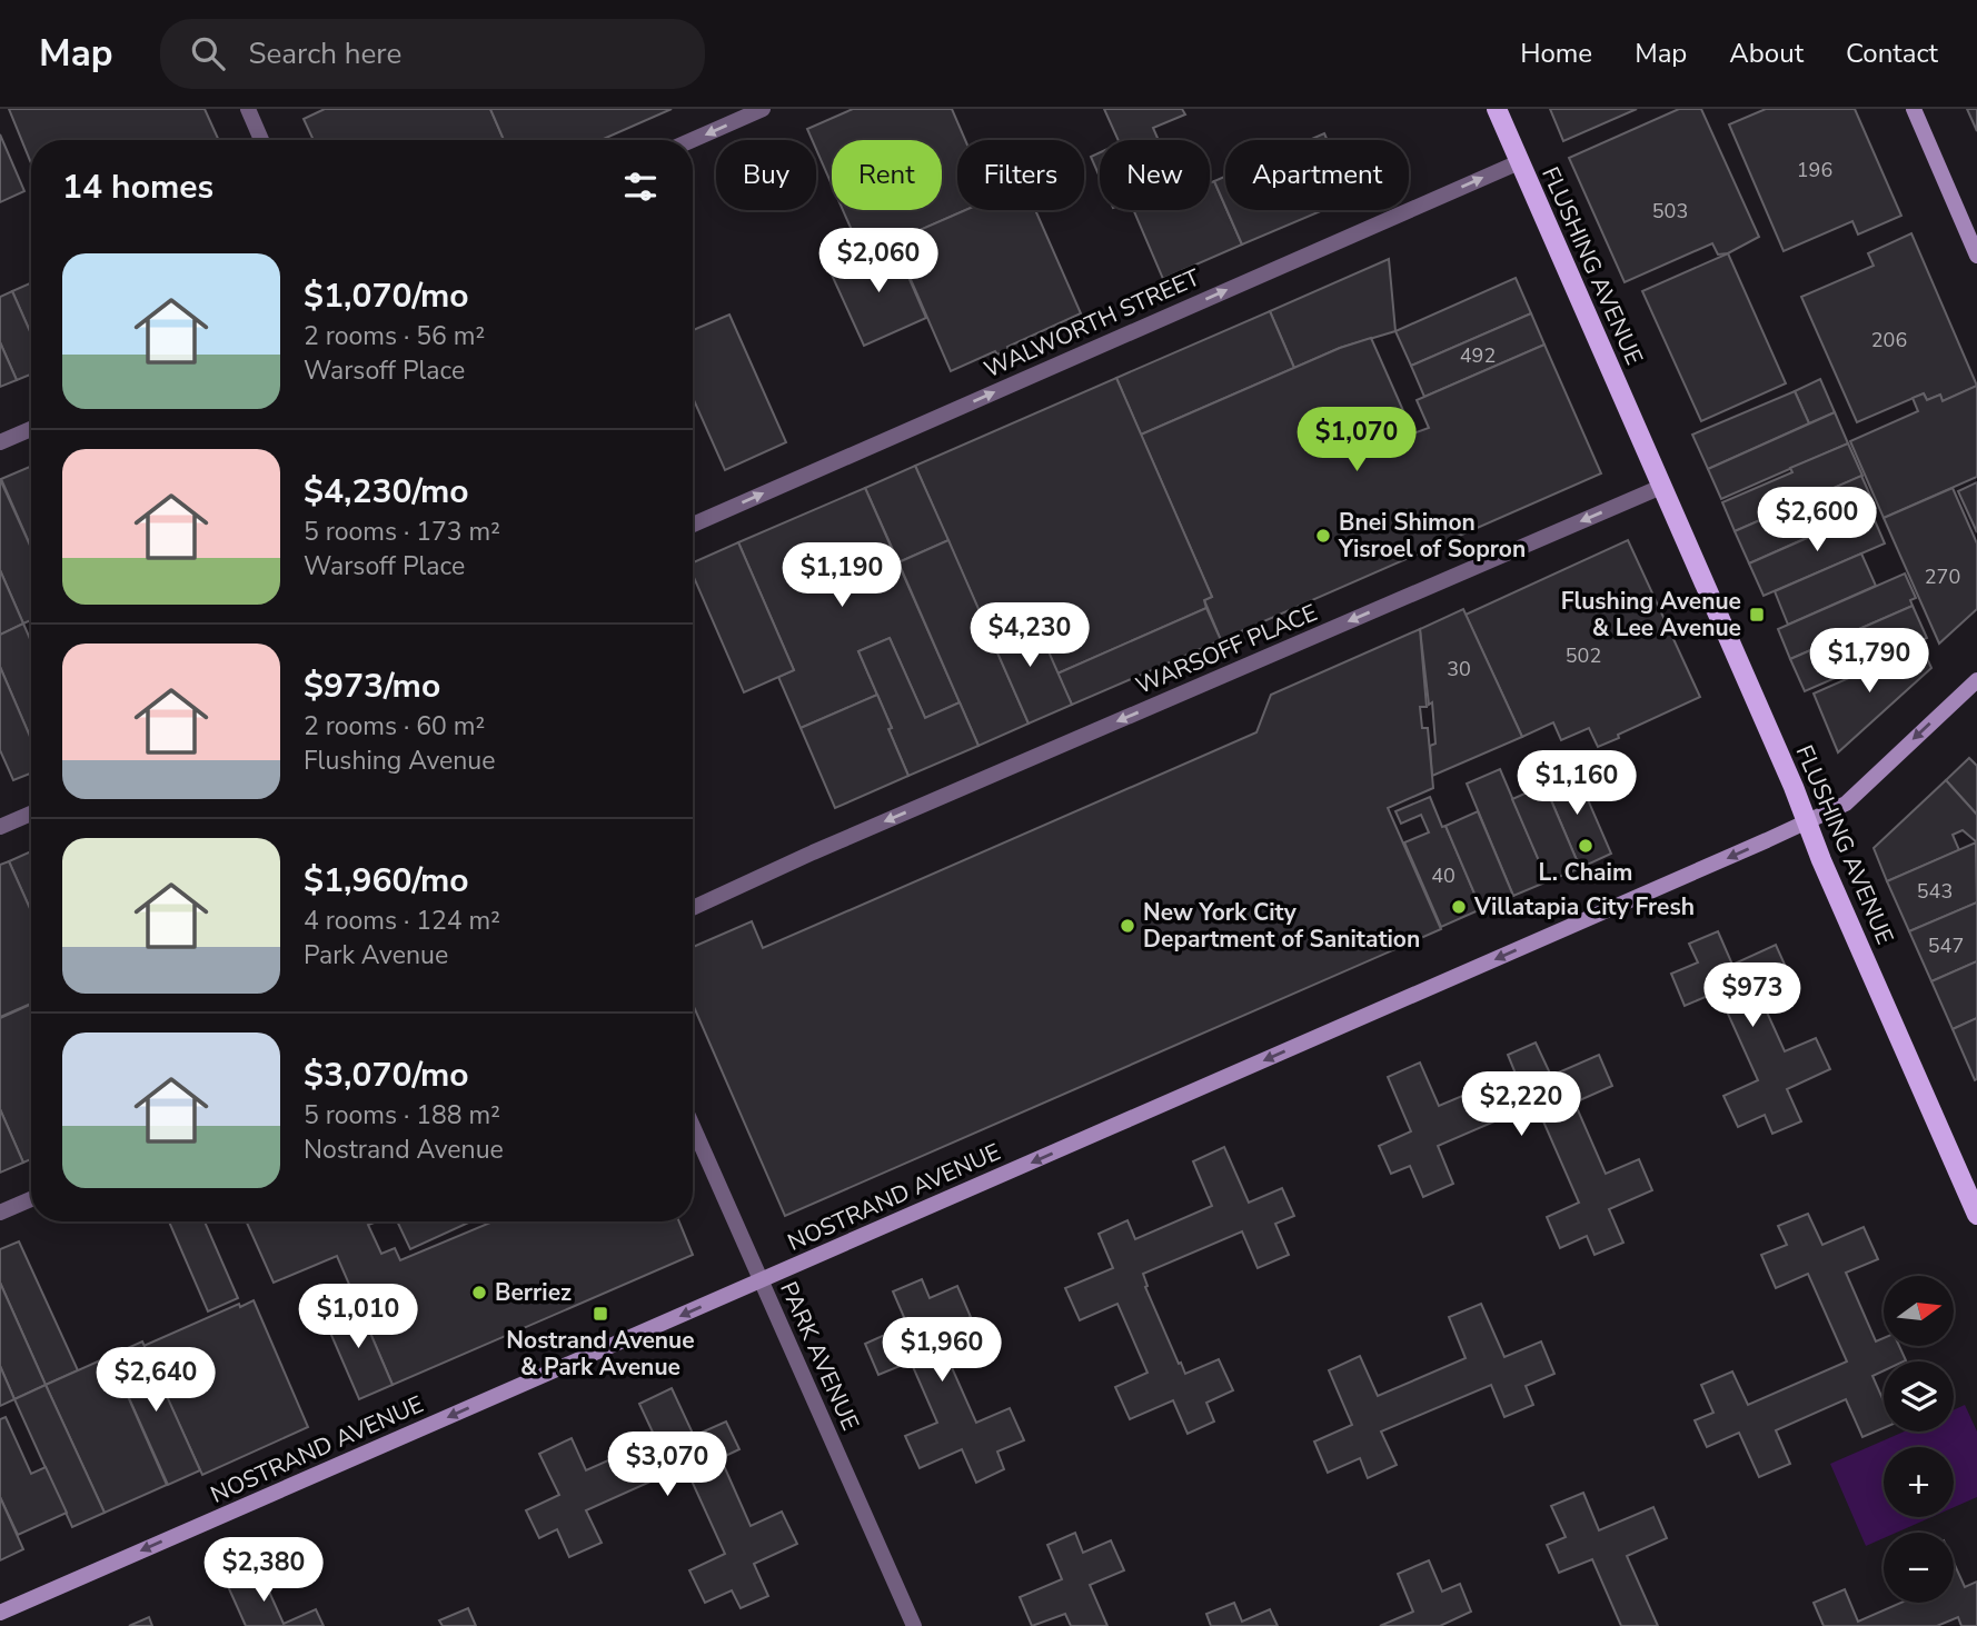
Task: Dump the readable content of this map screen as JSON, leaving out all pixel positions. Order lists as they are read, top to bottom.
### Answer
{
  "streets": {
    "main road": ["FLUSHING AVENUE", "NOSTRAND AVENUE"],
    "street": ["WALWORTH STREET", "WARSOFF PLACE", "PARK AVENUE"]
  },
  "crossings": [
    ["FLUSHING AVENUE", "WALWORTH STREET"],
    ["FLUSHING AVENUE", "WARSOFF PLACE"],
    ["FLUSHING AVENUE", "NOSTRAND AVENUE"],
    ["NOSTRAND AVENUE", "PARK AVENUE"]
  ],
  "one_way": ["WALWORTH STREET", "WARSOFF PLACE", "NOSTRAND AVENUE"],
  "places": {
    "other": [
      "Bnei Shimon Yisroel of Sopron",
      "L. Chaim",
      "Villatapia City Fresh",
      "New York City Department of Sanitation",
      "Berriez"
    ],
    "transit": ["Flushing Avenue & Lee Avenue", "Nostrand Avenue & Park Avenue"]
  },
  "house_numbers": [
    "196",
    "503",
    "206",
    "492",
    "270",
    "502",
    "30",
    "40",
    "543",
    "547"
  ],
  "north": "right",
  "page": {
    "header": "Map",
    "search": "Search here",
    "nav": [
      "Home",
      "Map",
      "About",
      "Contact"
    ],
    "chip": [
      "Buy",
      "Rent",
      "Filters",
      "New",
      "Apartment"
    ],
    "heading": "14 homes",
    "price": [
      "$2,060",
      "$1,070",
      "$2,600",
      "$1,190",
      "$4,230",
      "$1,790",
      "$1,160",
      "$973",
      "$2,220",
      "$1,010",
      "$1,960",
      "$2,640",
      "$3,070",
      "$2,380"
    ],
    "list": [
      {
        "name": "$1,070/mo",
        "note": "2 rooms · 56 m² · Warsoff Place"
      },
      {
        "name": "$4,230/mo",
        "note": "5 rooms · 173 m² · Warsoff Place"
      },
      {
        "name": "$973/mo",
        "note": "2 rooms · 60 m² · Flushing Avenue"
      },
      {
        "name": "$1,960/mo",
        "note": "4 rooms · 124 m² · Park Avenue"
      },
      {
        "name": "$3,070/mo",
        "note": "5 rooms · 188 m² · Nostrand Avenue"
      }
    ],
    "map_buttons": ["+", "−"]
  }
}
